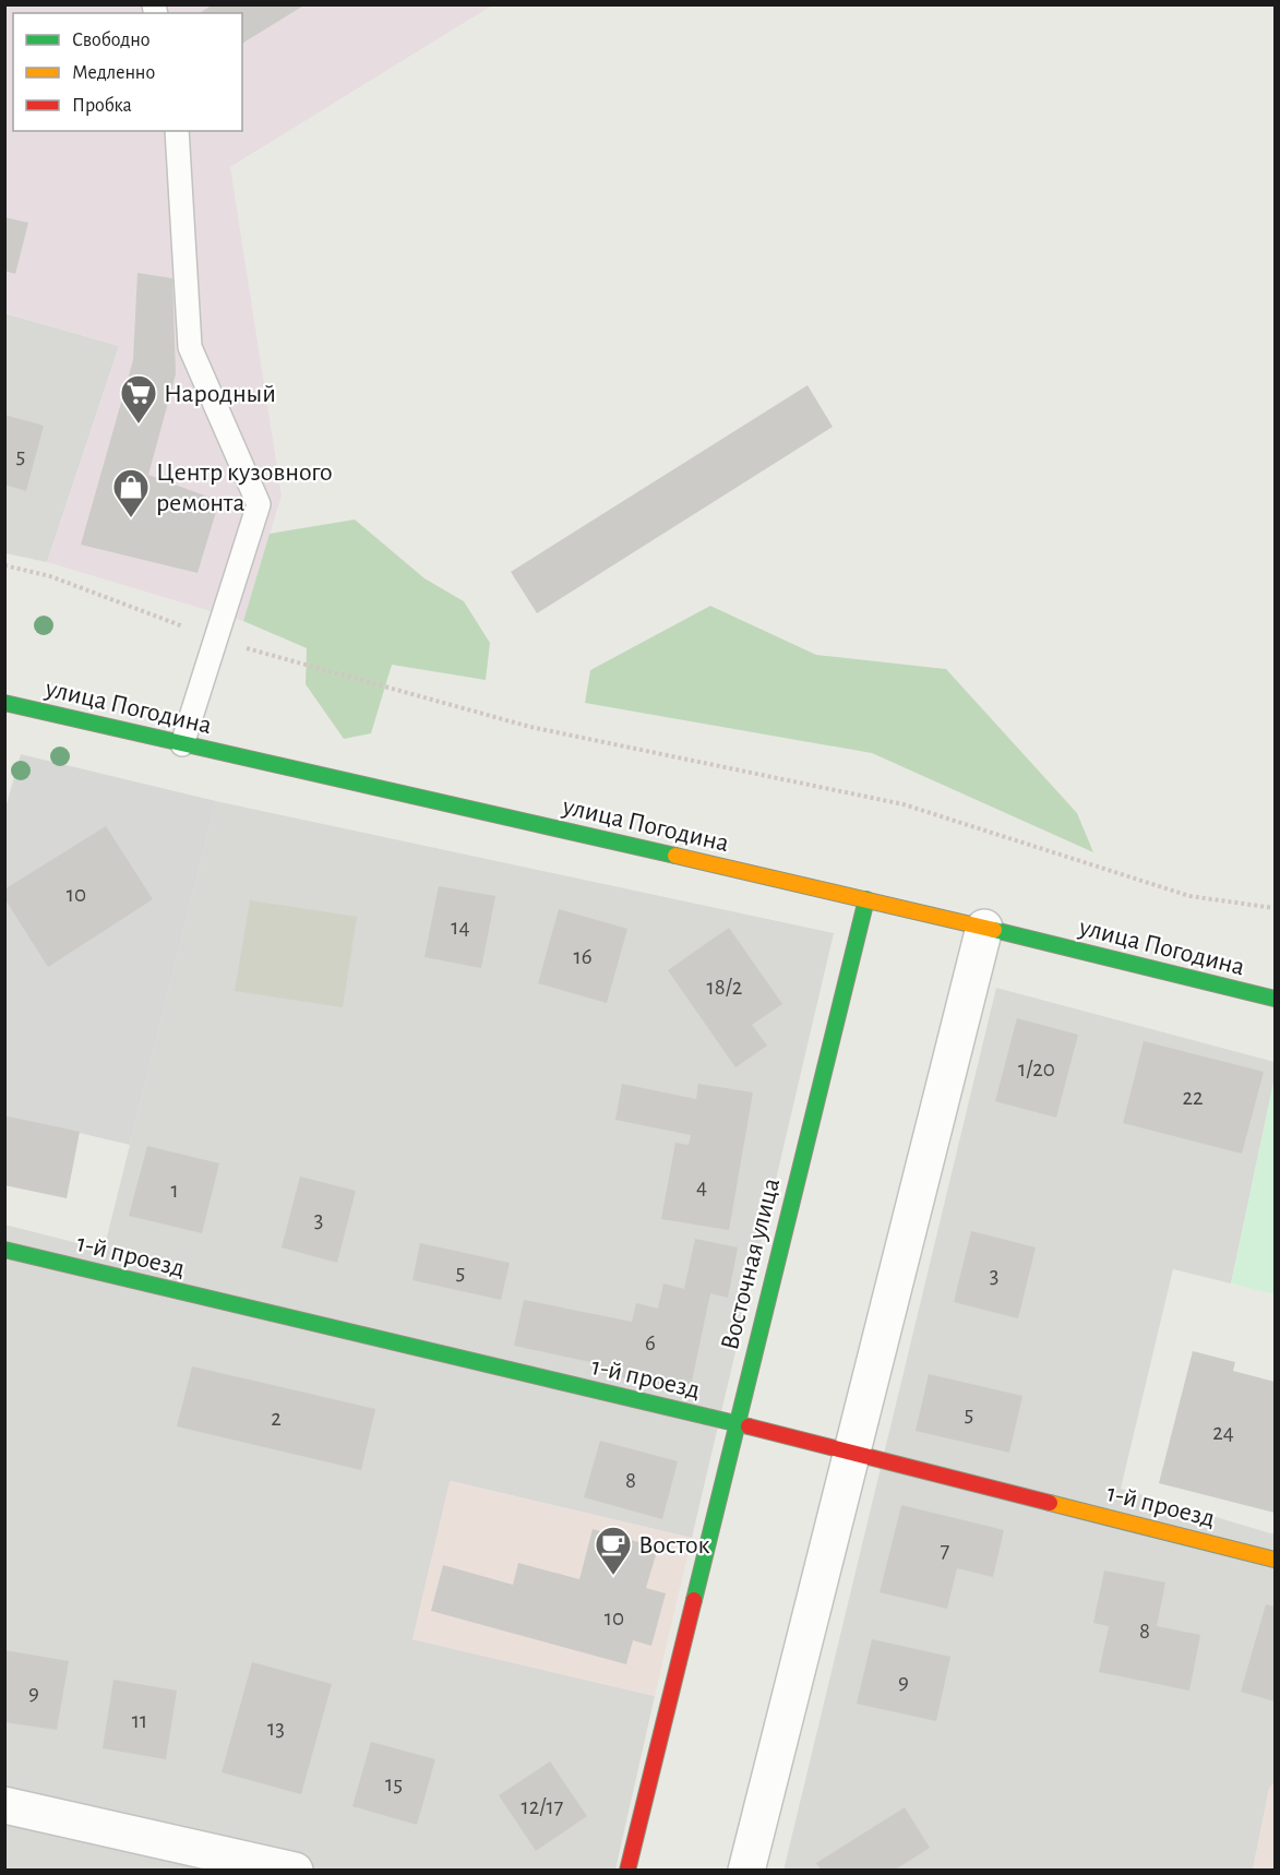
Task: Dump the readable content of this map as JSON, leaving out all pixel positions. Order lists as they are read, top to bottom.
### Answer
{
  "streets": {
    "street": ["улица Погодина", "1-й проезд", "Восточная улица"]
  },
  "crossings": [
    ["улица Погодина", "Восточная улица"],
    ["1-й проезд", "Восточная улица"]
  ],
  "places": {
    "supermarket": ["Народный"],
    "shop": ["Центр кузовного ремонта"],
    "cafe": ["Восток"]
  },
  "house_numbers": [
    "5",
    "10",
    "14",
    "16",
    "18/2",
    "1/20",
    "22",
    "4",
    "1",
    "3",
    "5",
    "3",
    "6",
    "5",
    "2",
    "24",
    "8",
    "7",
    "10",
    "8",
    "9",
    "9",
    "11",
    "13",
    "15",
    "12/17"
  ],
  "legend": ["Свободно", "Медленно", "Пробка"]
}
